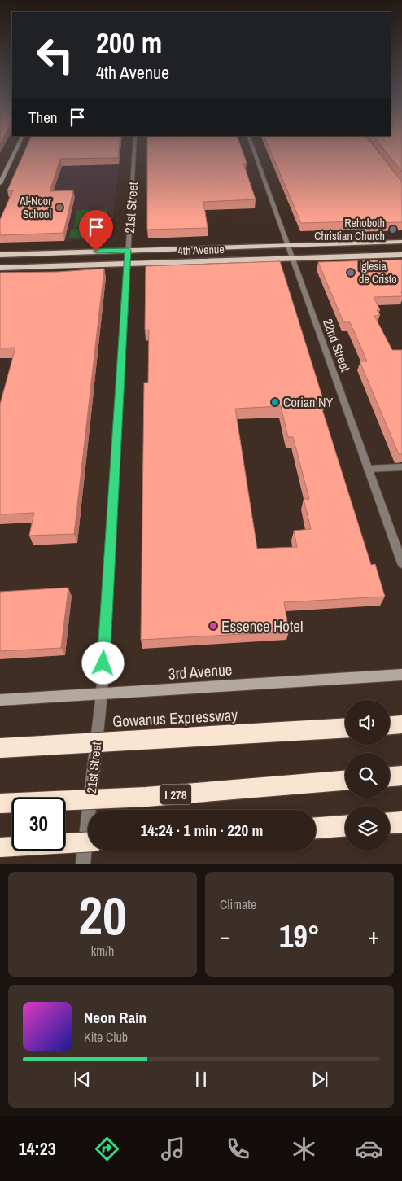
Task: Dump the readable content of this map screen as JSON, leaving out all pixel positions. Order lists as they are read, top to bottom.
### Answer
{
  "streets": {
    "highway": ["Gowanus Expressway", "I 278"],
    "main road": ["4th Avenue", "3rd Avenue"],
    "street": ["21st Street", "22nd Street"]
  },
  "crossings": [
    ["21st Street", "4th Avenue"],
    ["21st Street", "3rd Avenue"],
    ["4th Avenue", "22nd Street"]
  ],
  "places": [
    "Al-Noor School",
    "Rehoboth Christian Church",
    "Iglesia de Cristo",
    "Corian NY",
    "Essence Hotel"
  ],
  "page": {
    "turn": ["200 m", "4th Avenue"],
    "then": "Then",
    "limit": "30",
    "trip": "14:24 · 1 min · 220 m",
    "tile": [
      ["20", "km/h"],
      "Climate"
    ],
    "heat": ["−", "19°", "+"],
    "song": ["Neon Rain", "Kite Club"],
    "tabs": "14:23"
  }
}
